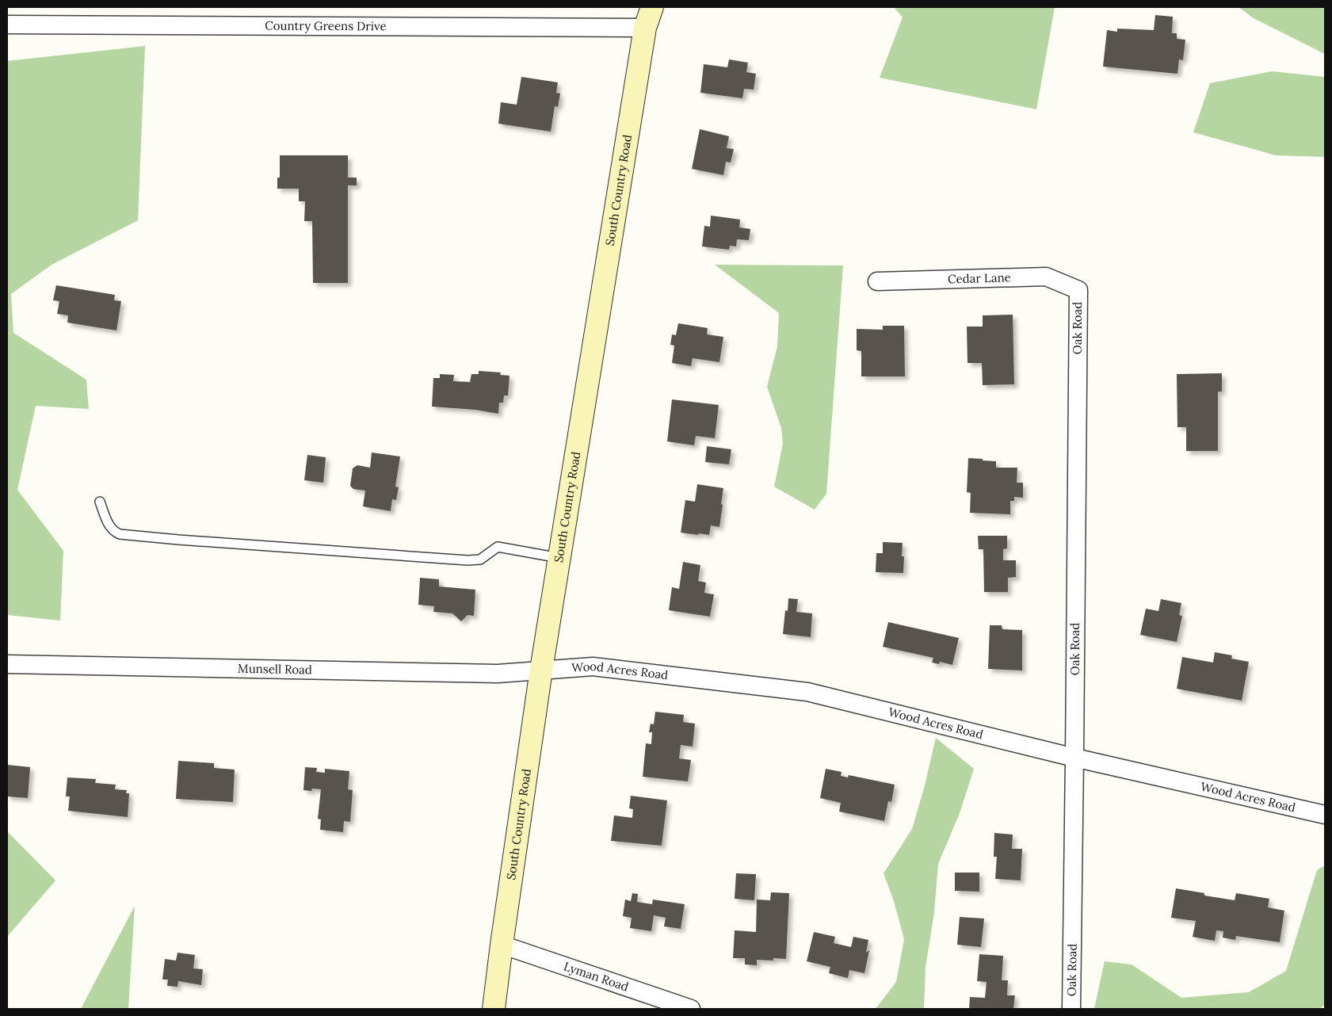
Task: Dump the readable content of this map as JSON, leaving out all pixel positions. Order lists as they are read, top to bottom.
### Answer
{
  "streets": {
    "main road": ["South Country Road"],
    "street": [
      "Country Greens Drive",
      "Cedar Lane",
      "Oak Road",
      "Munsell Road",
      "Wood Acres Road",
      "Lyman Road"
    ]
  },
  "crossings": [
    ["Country Greens Drive", "South Country Road"],
    ["South Country Road", "Munsell Road"],
    ["South Country Road", "Wood Acres Road"],
    ["South Country Road", "Lyman Road"],
    ["Cedar Lane", "Oak Road"],
    ["Oak Road", "Wood Acres Road"],
    ["Munsell Road", "Wood Acres Road"]
  ]
}
